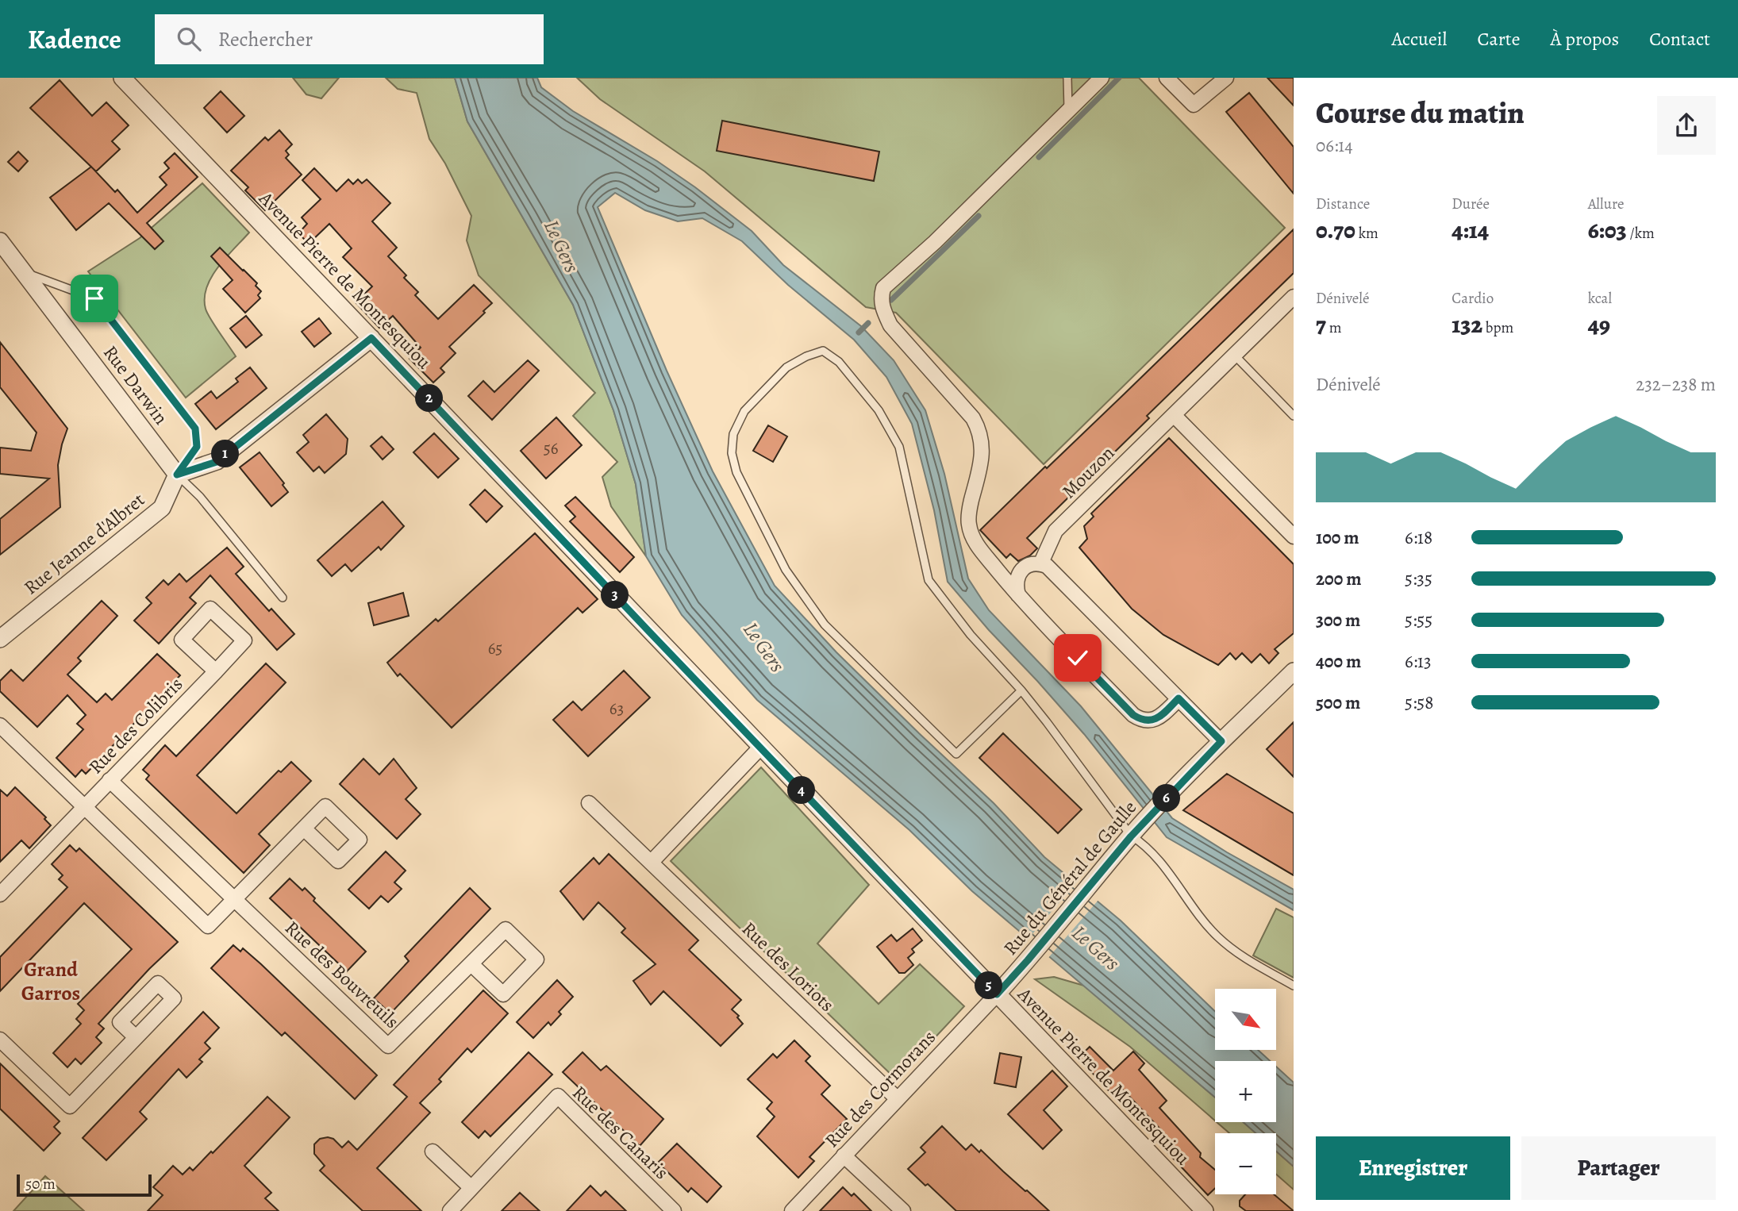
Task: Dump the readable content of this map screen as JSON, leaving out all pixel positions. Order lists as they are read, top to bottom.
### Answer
{
  "streets": {
    "street": [
      "Avenue Pierre de Montesquiou",
      "Rue Darwin",
      "Mouzon",
      "Rue Jeanne d'Albret",
      "Rue des Colibris",
      "Rue du Général de Gaulle",
      "Rue des Loriots",
      "Rue des Bouvreuils",
      "Rue des Cormorans",
      "Rue des Canaris"
    ]
  },
  "crossings": [
    ["Avenue Pierre de Montesquiou", "Rue du Général de Gaulle"],
    ["Avenue Pierre de Montesquiou", "Rue des Cormorans"],
    ["Rue Darwin", "Rue Jeanne d'Albret"],
    ["Rue des Colibris", "Rue des Bouvreuils"],
    ["Rue du Général de Gaulle", "Rue des Cormorans"],
    ["Rue des Loriots", "Rue des Cormorans"]
  ],
  "districts": ["Grand Garros"],
  "water": ["Le Gers"],
  "house_numbers": ["56", "65", "63"],
  "scale_bar": "50 m",
  "north": "bottom right",
  "page": {
    "header": "Kadence",
    "search": "Rechercher",
    "nav": [
      "Accueil",
      "Carte",
      "À propos",
      "Contact"
    ],
    "heading": ["Course du matin", "06:14"],
    "stats": [
      ["Distance", "0.70 km"],
      ["Durée", "4:14"],
      ["Allure", "6:03 /km"],
      ["Dénivelé", "7 m"],
      ["Cardio", "132 bpm"],
      ["kcal", "49"]
    ],
    "chart": ["Dénivelé", "232–238 m"],
    "pins": [
      "2",
      "1",
      "3",
      "4",
      "6",
      "5"
    ],
    "list": [
      {
        "name": "100 m",
        "note": "6:18"
      },
      {
        "name": "200 m",
        "note": "5:35"
      },
      {
        "name": "300 m",
        "note": "5:55"
      },
      {
        "name": "400 m",
        "note": "6:13"
      },
      {
        "name": "500 m",
        "note": "5:58"
      }
    ],
    "map_buttons": ["+", "−"],
    "buttons": ["Enregistrer", "Partager"],
    "scale": "50 m"
  }
}
